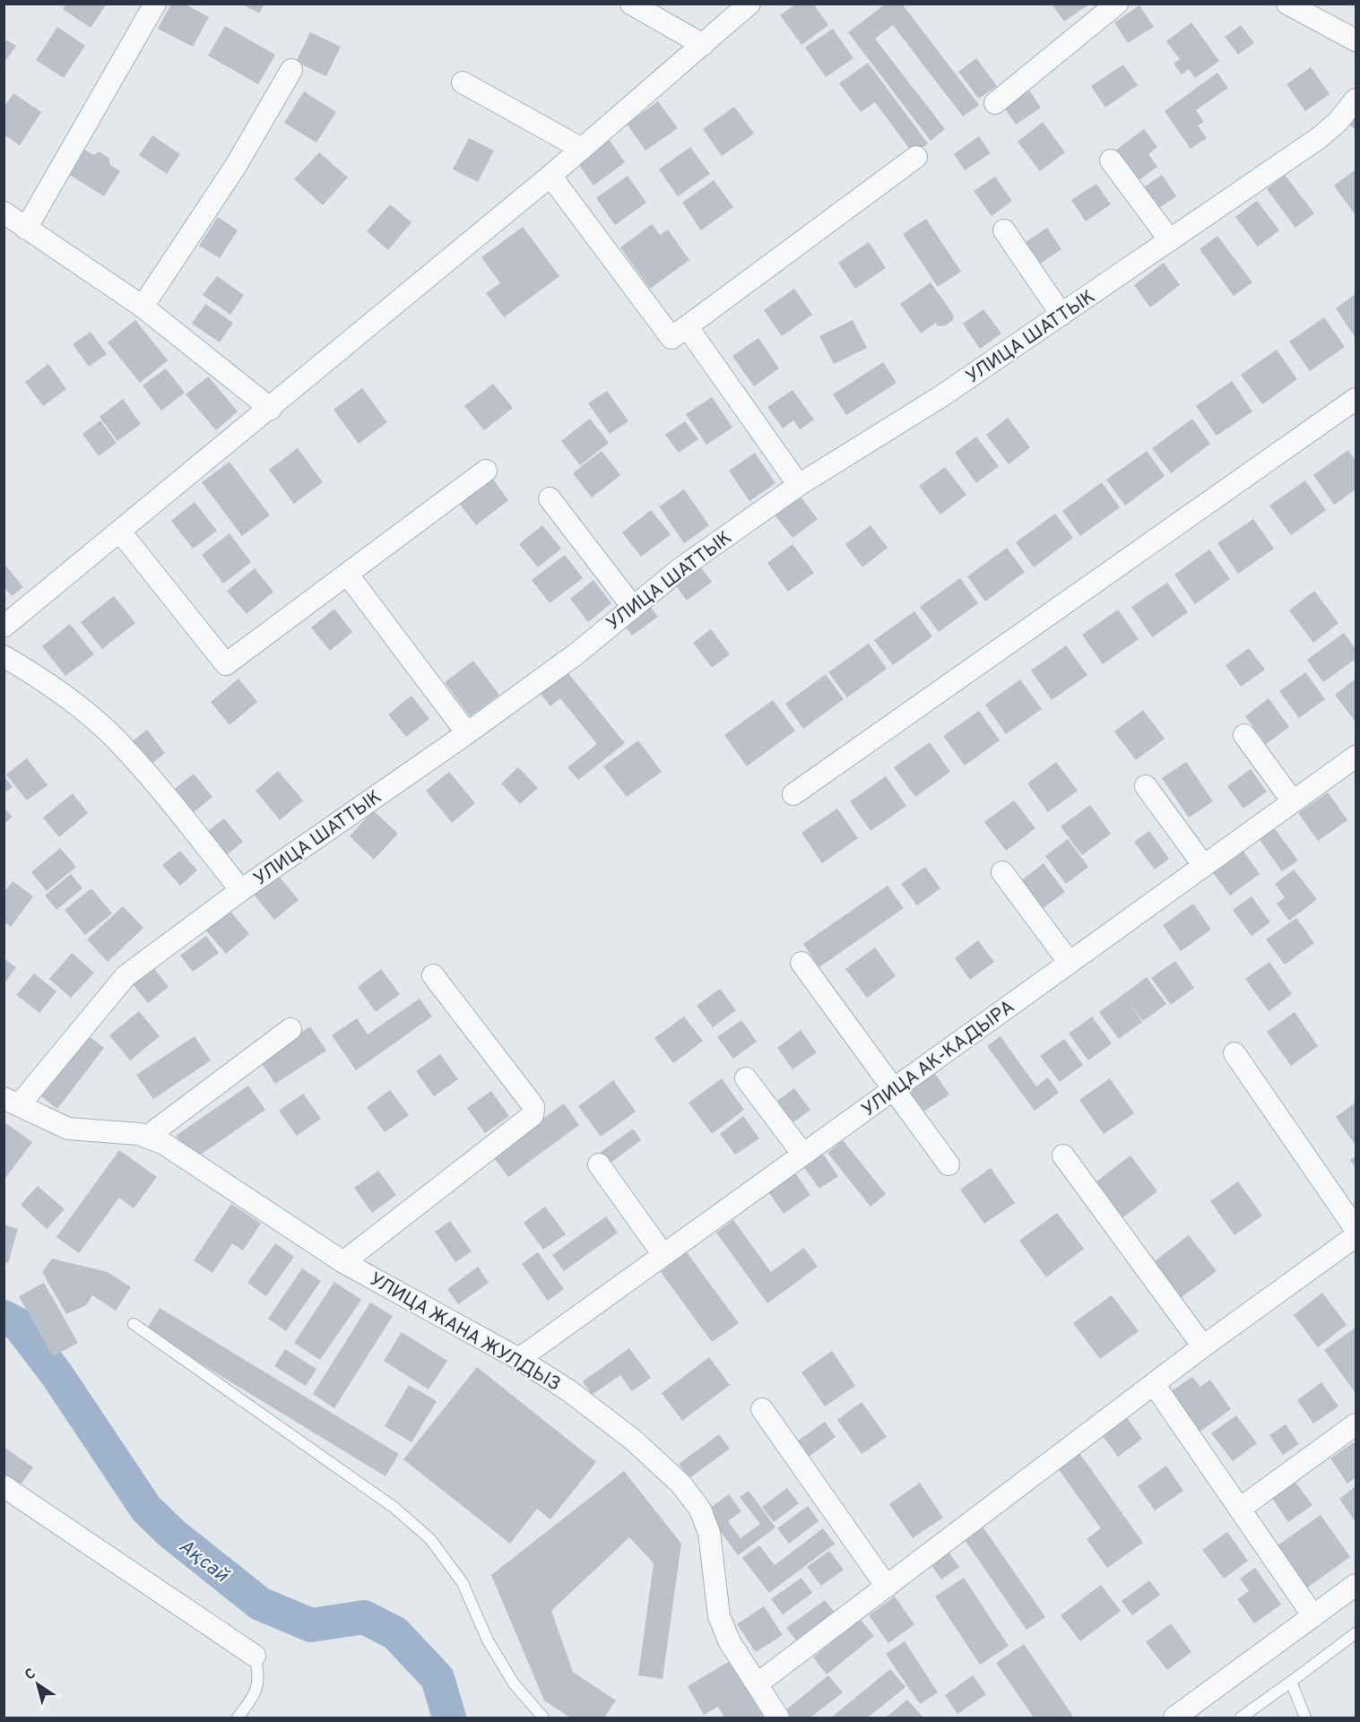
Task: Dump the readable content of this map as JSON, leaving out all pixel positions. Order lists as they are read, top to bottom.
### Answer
{
  "streets": {
    "street": ["УЛИЦА ШАТТЫК", "УЛИЦА АК-КАДЫРА", "УЛИЦА ЖАНА ЖУЛДЫЗ"]
  },
  "crossings": [
    ["УЛИЦА ШАТТЫК", "УЛИЦА ЖАНА ЖУЛДЫЗ"],
    ["УЛИЦА АК-КАДЫРА", "УЛИЦА ЖАНА ЖУЛДЫЗ"]
  ],
  "water": ["Ақсай"],
  "north": "top left"
}
